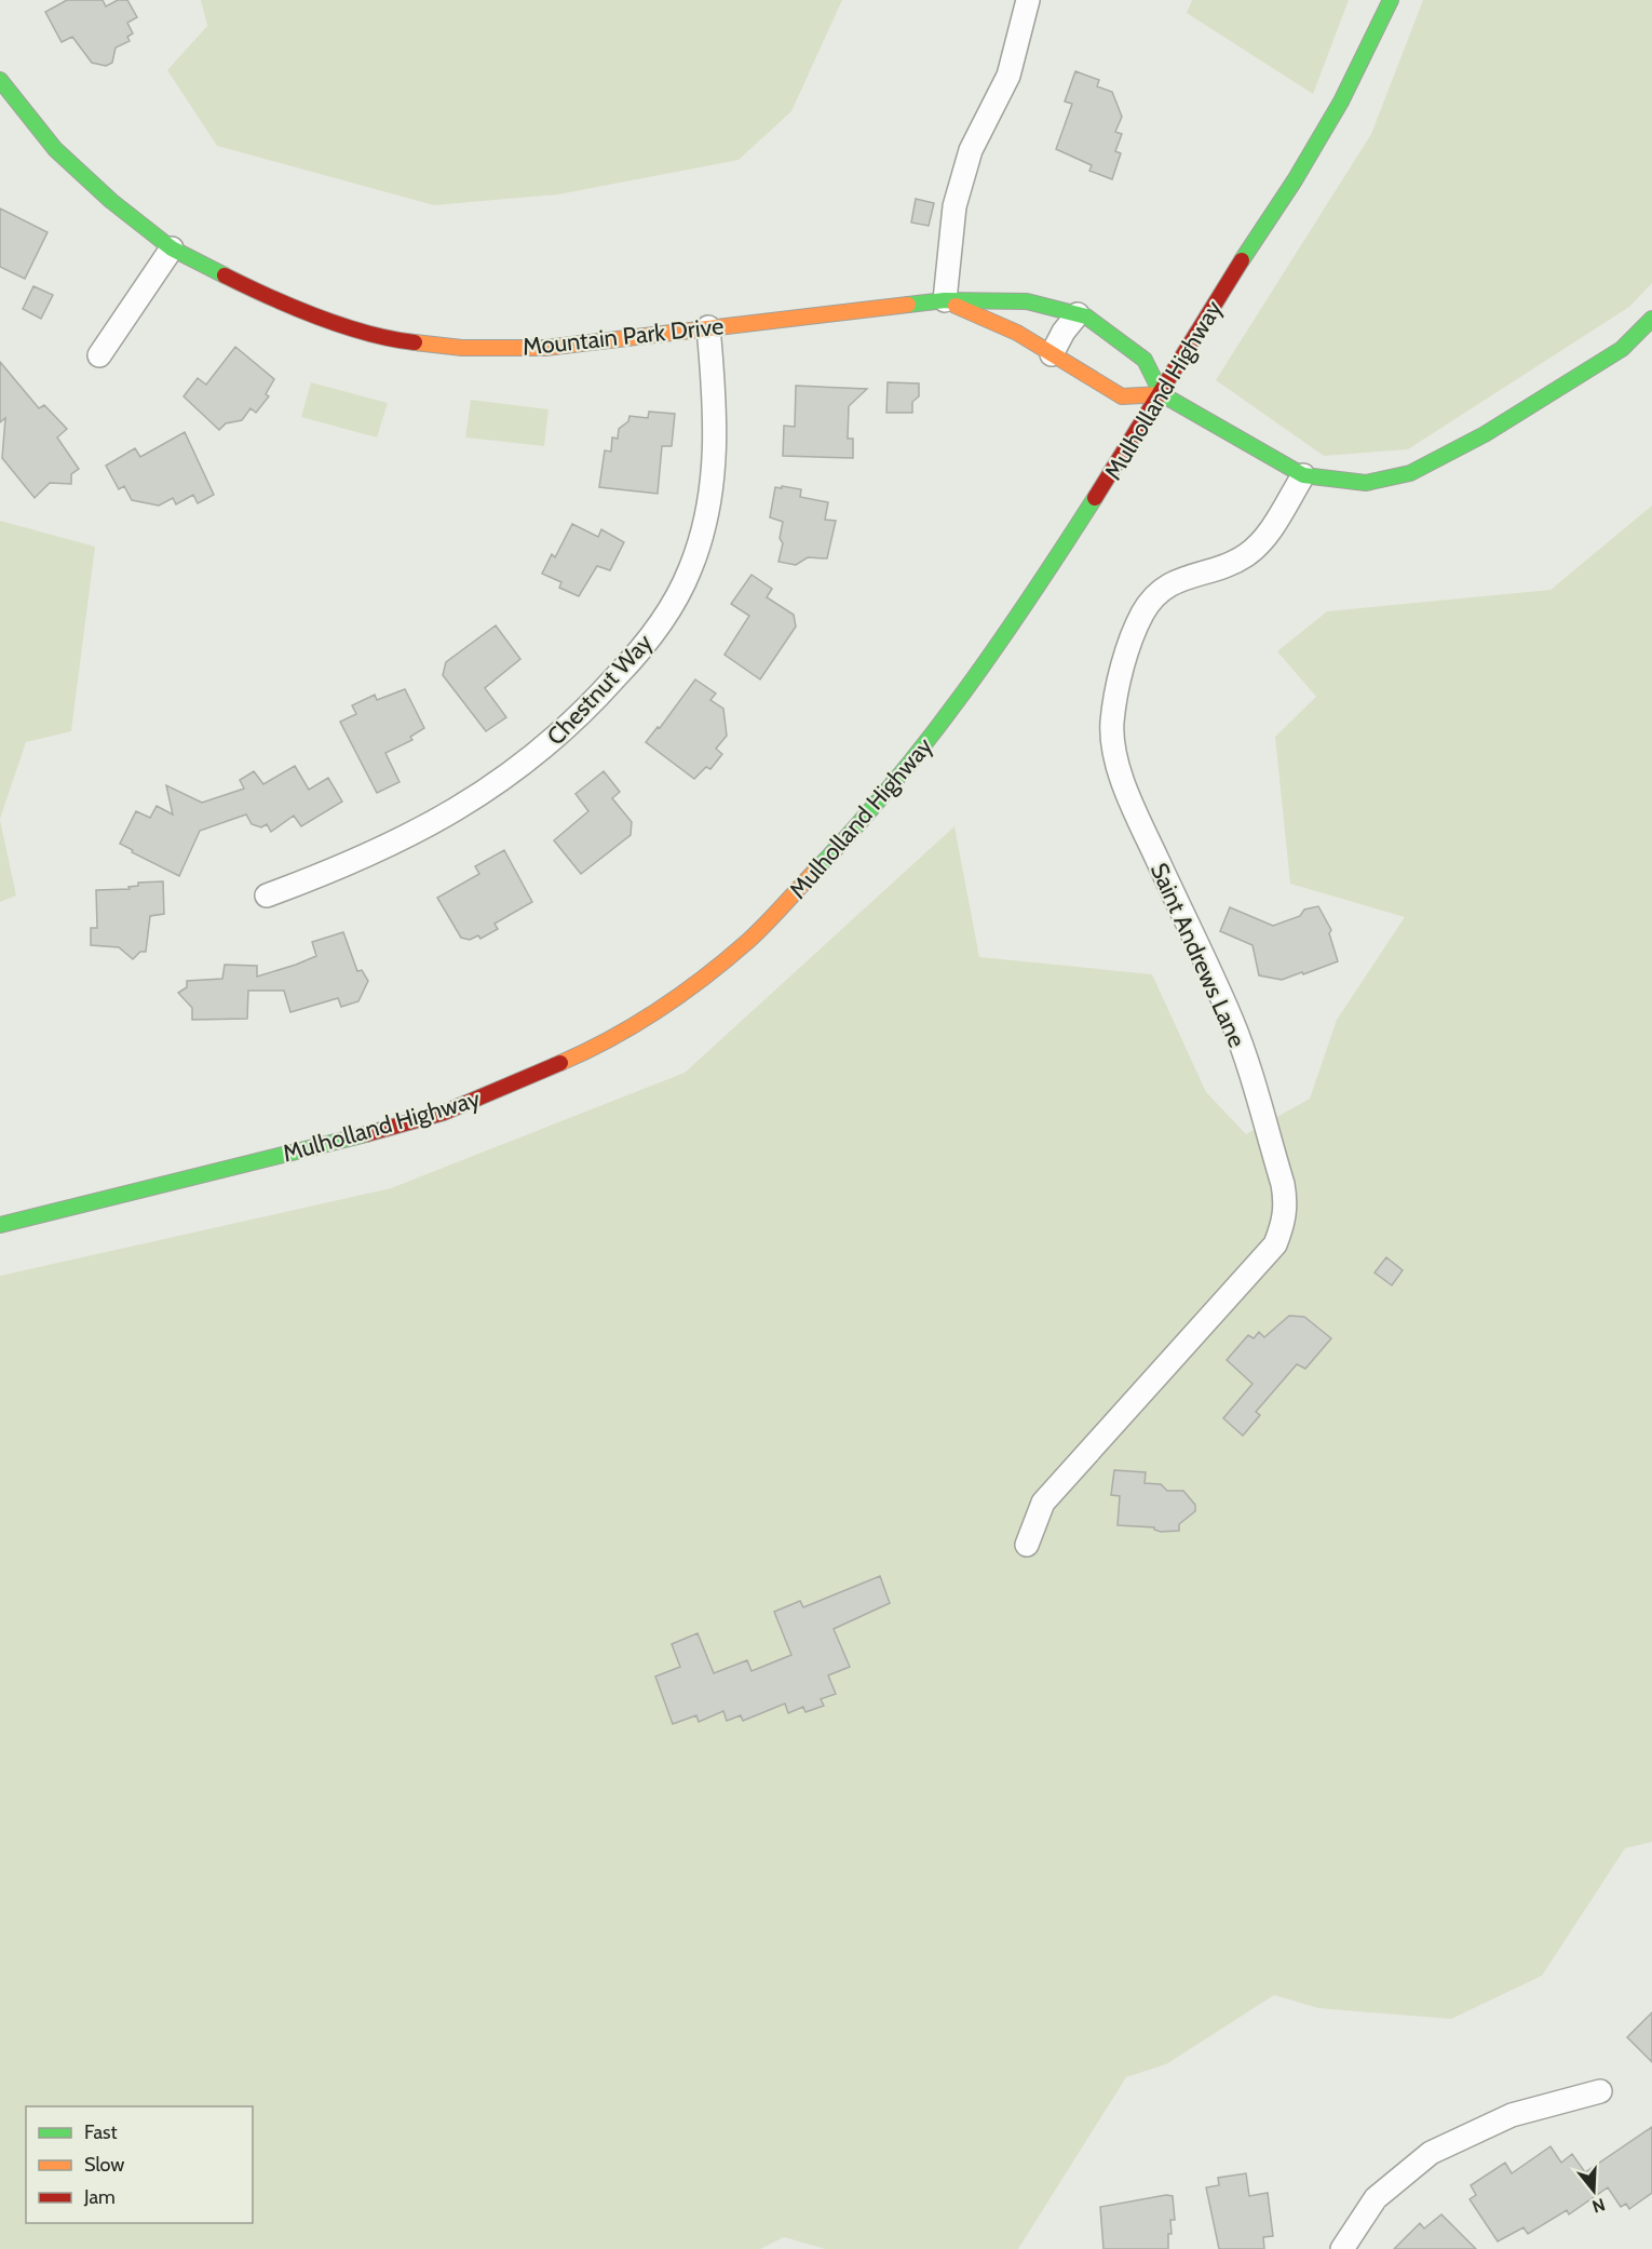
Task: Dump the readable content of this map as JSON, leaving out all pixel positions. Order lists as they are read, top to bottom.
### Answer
{
  "streets": {
    "street": [
      "Mountain Park Drive",
      "Mulholland Highway",
      "Chestnut Way",
      "Saint Andrews Lane"
    ]
  },
  "crossings": [
    ["Mountain Park Drive", "Mulholland Highway"],
    ["Mountain Park Drive", "Chestnut Way"]
  ],
  "legend": ["Fast", "Slow", "Jam"],
  "north": "bottom"
}
